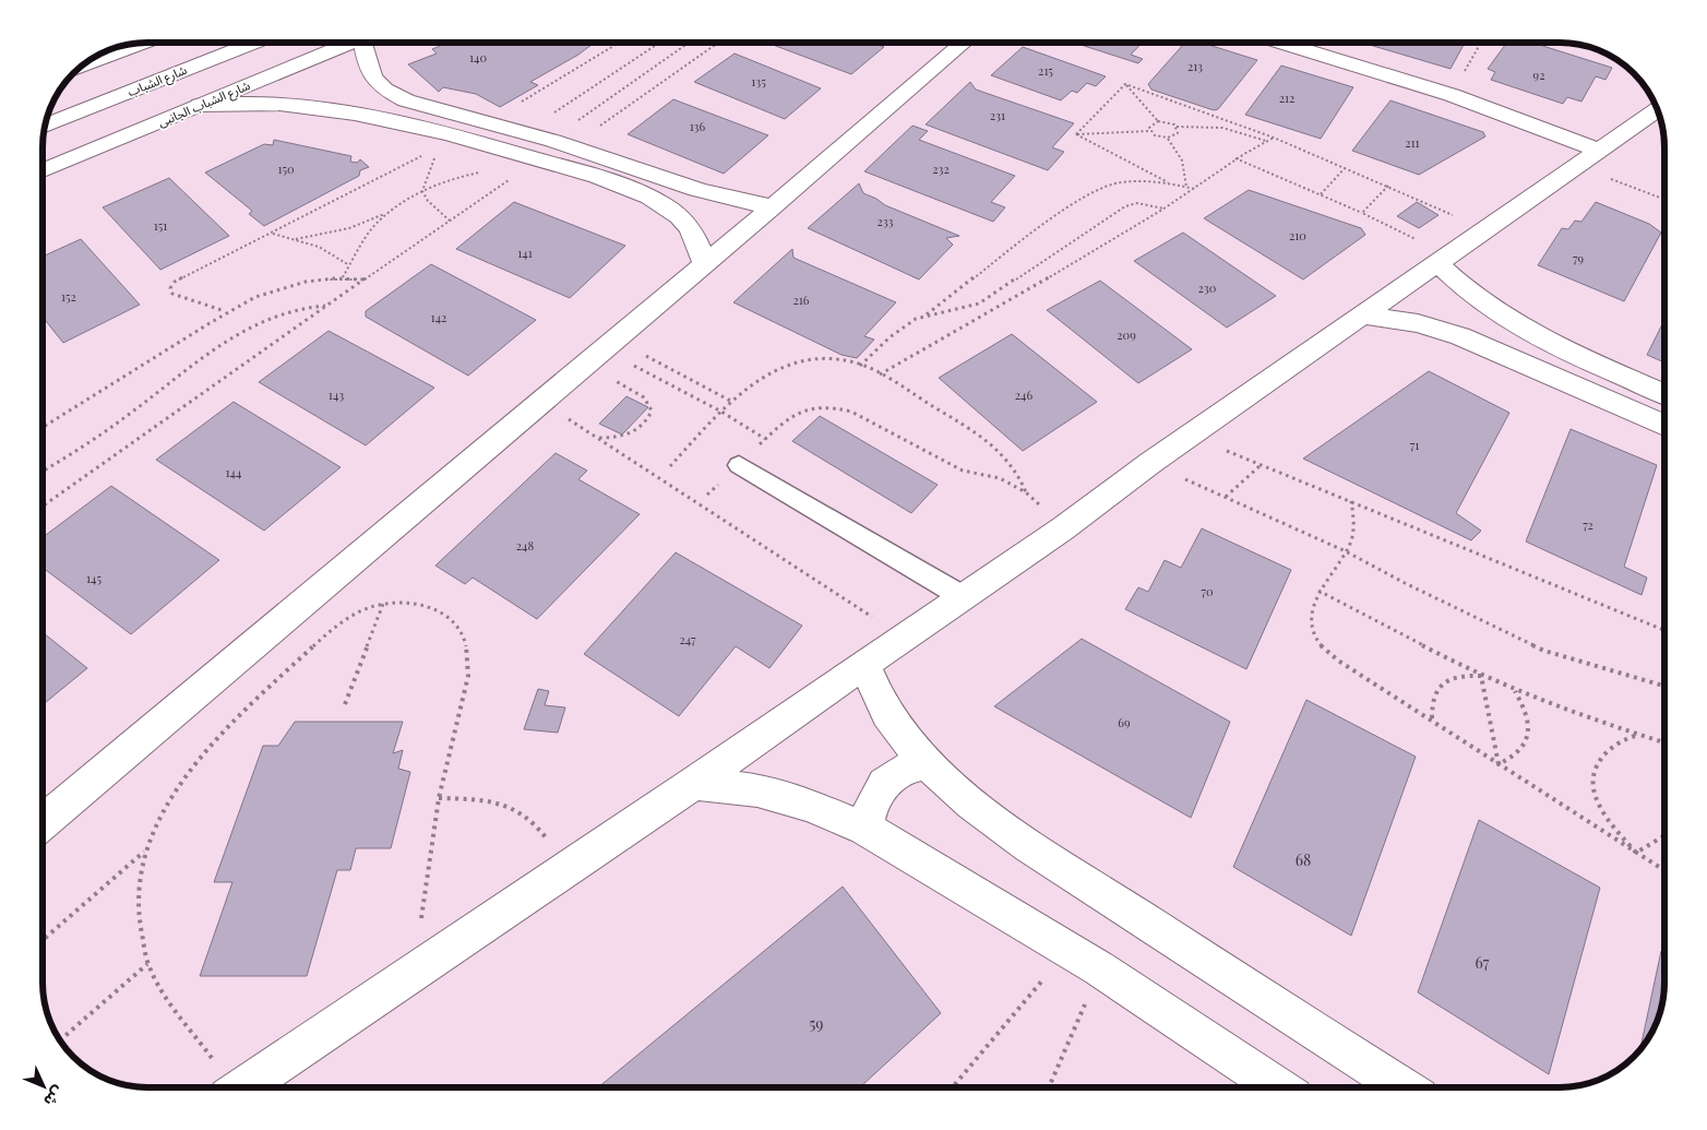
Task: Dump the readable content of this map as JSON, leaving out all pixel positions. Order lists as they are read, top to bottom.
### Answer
{
  "streets": {
    "street": ["شارع الشباب", "شارع الشباب الجانبى"]
  },
  "house_numbers": [
    "140",
    "213",
    "215",
    "92",
    "135",
    "212",
    "231",
    "136",
    "211",
    "150",
    "232",
    "233",
    "151",
    "210",
    "141",
    "79",
    "230",
    "152",
    "216",
    "142",
    "209",
    "143",
    "246",
    "71",
    "144",
    "72",
    "248",
    "145",
    "70",
    "247",
    "69",
    "68",
    "67",
    "59"
  ],
  "north": "bottom right"
}
